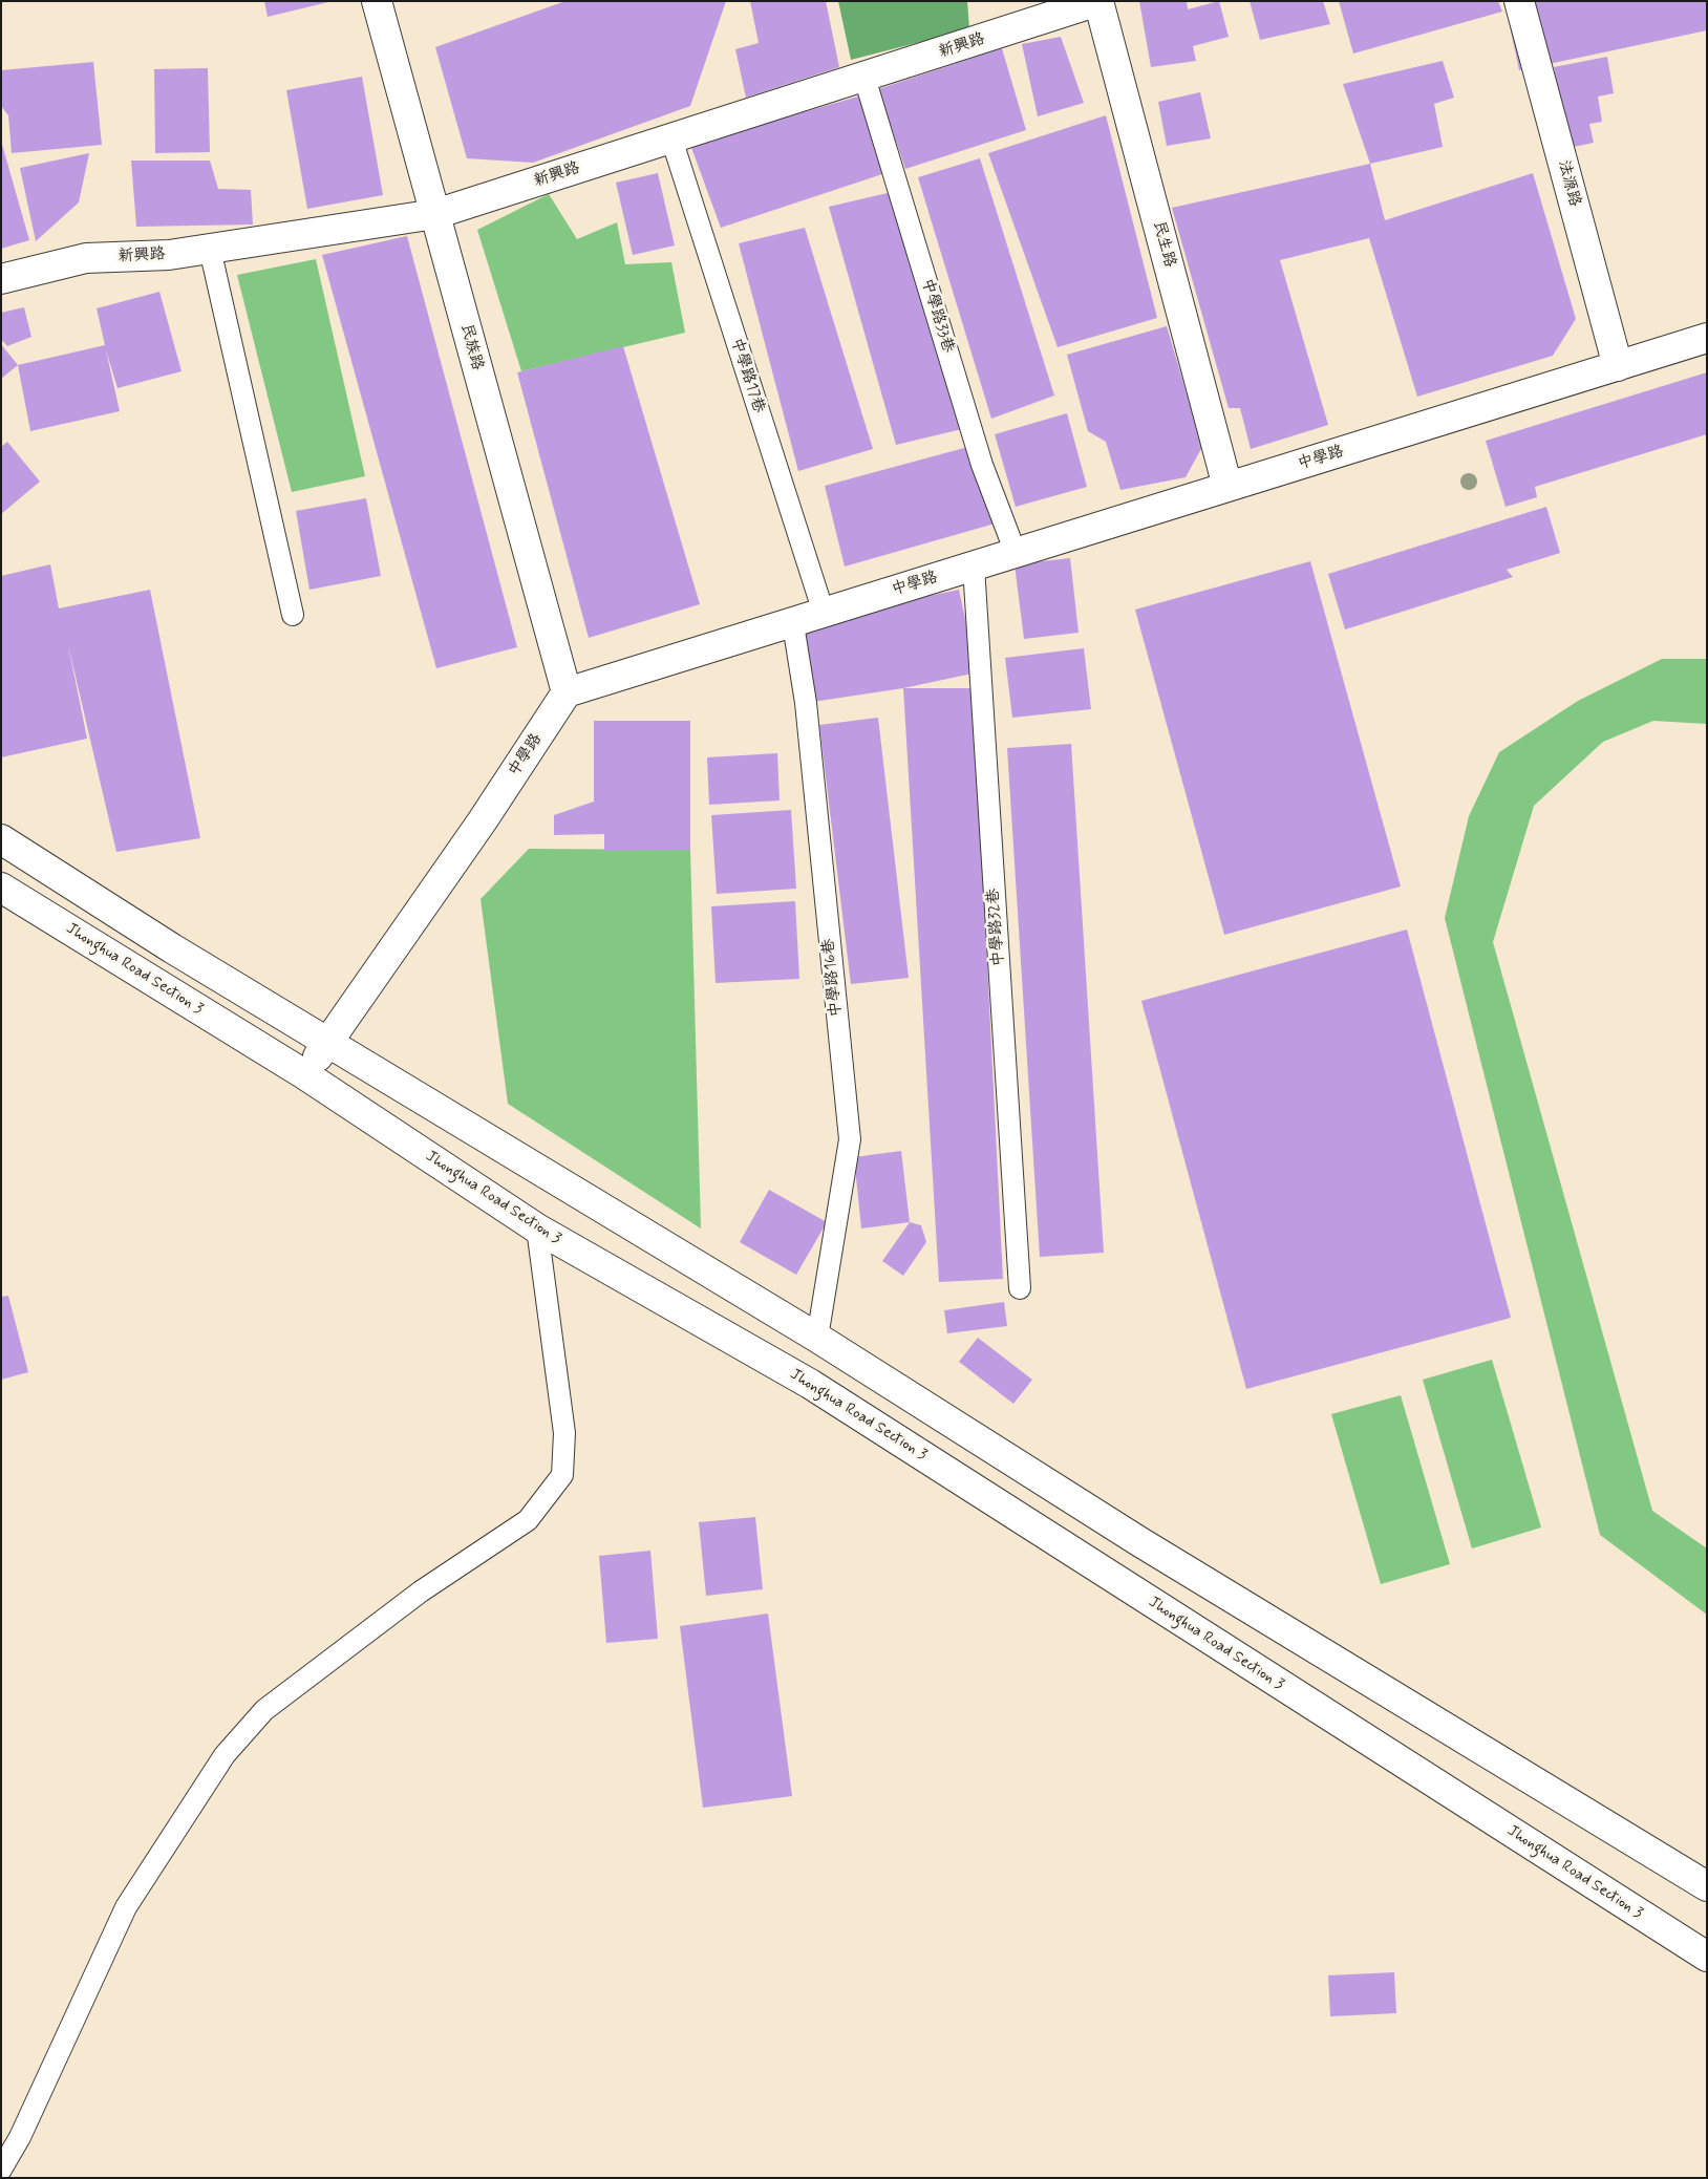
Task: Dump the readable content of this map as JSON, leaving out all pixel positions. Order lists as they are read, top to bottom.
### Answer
{
  "streets": {
    "street": [
      "新興路",
      "法源路",
      "民生路",
      "民族路",
      "中學路",
      "Jhonghua Road Section 3"
    ],
    "lane": [
      "中學路33巷",
      "中學路17巷",
      "中學路32巷",
      "中學路16巷"
    ]
  },
  "crossings": [
    ["新興路", "民生路"],
    ["新興路", "中學路33巷"],
    ["新興路", "民族路"],
    ["新興路", "中學路17巷"],
    ["法源路", "中學路"],
    ["民生路", "中學路"],
    ["中學路33巷", "中學路"],
    ["民族路", "中學路"],
    ["中學路17巷", "中學路"],
    ["中學路17巷", "中學路16巷"],
    ["中學路", "中學路32巷"],
    ["中學路", "Jhonghua Road Section 3"],
    ["中學路", "中學路16巷"]
  ]
}
